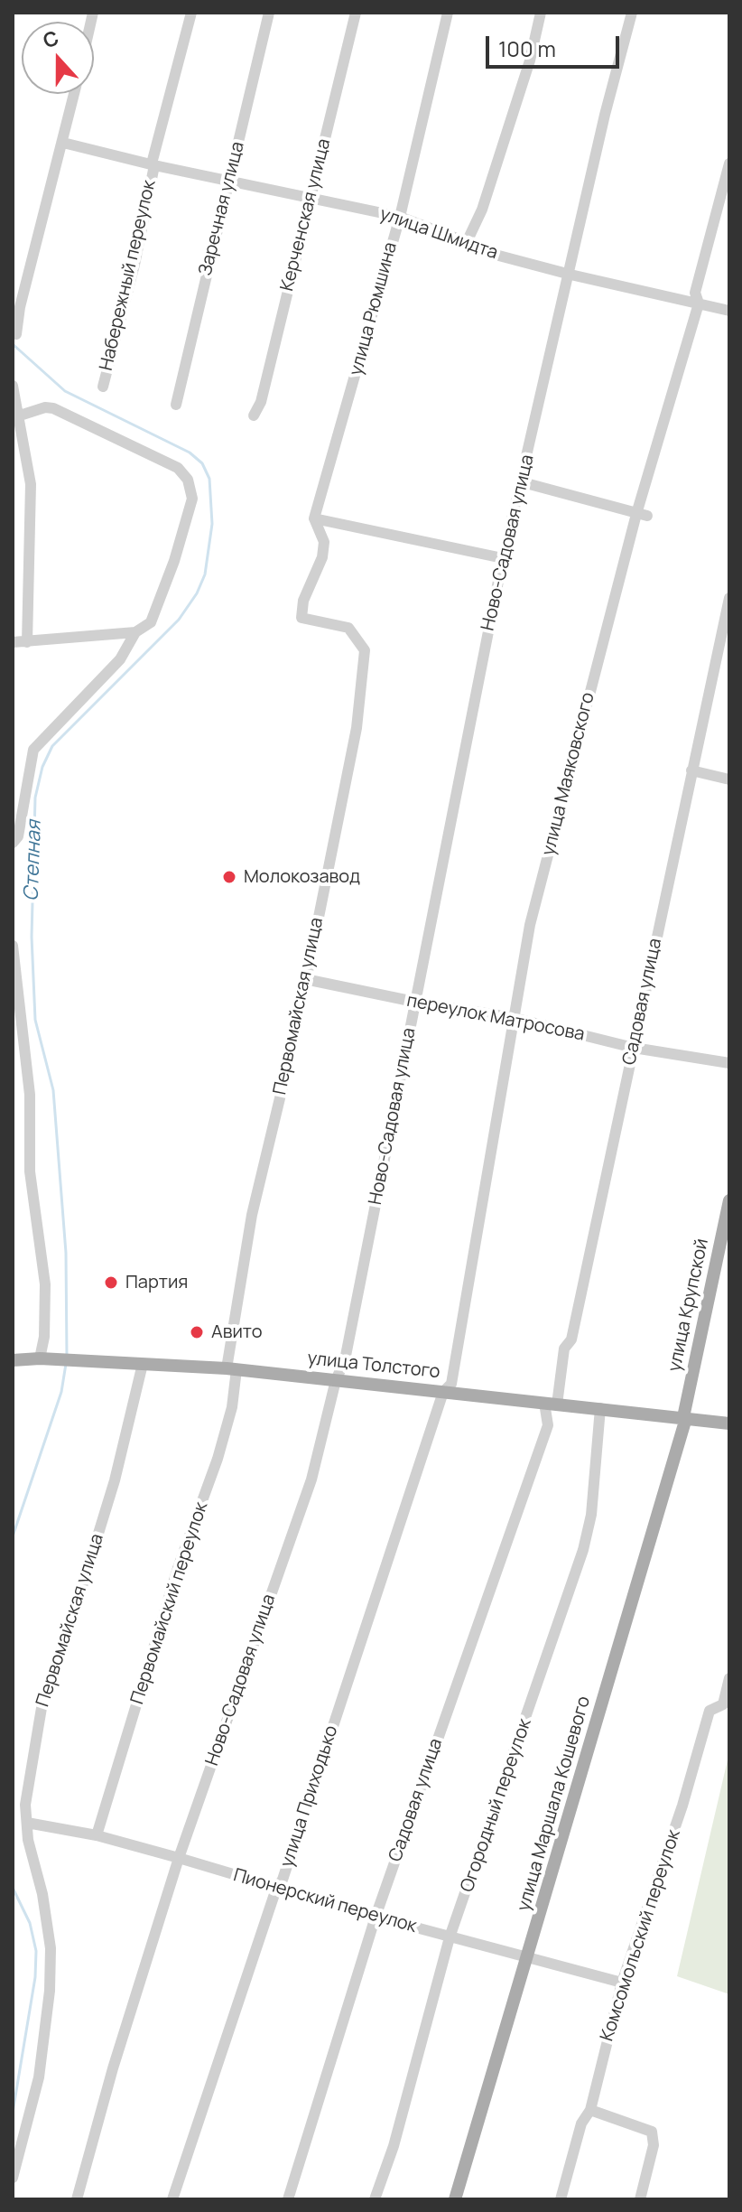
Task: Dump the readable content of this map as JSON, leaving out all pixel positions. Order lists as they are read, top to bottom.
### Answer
{
  "streets": {
    "main road": ["улица Крупской", "улица Толстого", "улица Маршала Кошевого"],
    "street": [
      "Заречная улица",
      "Керченская улица",
      "улица Шмидта",
      "Набережный переулок",
      "улица Рюмшина",
      "Ново-Садовая улица",
      "улица Маяковского",
      "Садовая улица",
      "Первомайская улица",
      "переулок Матросова",
      "Первомайский переулок",
      "улица Приходько",
      "Огородный переулок",
      "Пионерский переулок",
      "Комсомольский переулок"
    ]
  },
  "crossings": [
    ["Заречная улица", "улица Шмидта"],
    ["Керченская улица", "улица Шмидта"],
    ["улица Шмидта", "Набережный переулок"],
    ["улица Шмидта", "улица Рюмшина"],
    ["улица Шмидта", "Ново-Садовая улица"],
    ["улица Шмидта", "улица Маяковского"],
    ["улица Рюмшина", "Первомайская улица"],
    ["Ново-Садовая улица", "переулок Матросова"],
    ["Ново-Садовая улица", "улица Толстого"],
    ["Ново-Садовая улица", "Пионерский переулок"],
    ["улица Маяковского", "переулок Матросова"],
    ["улица Маяковского", "улица Толстого"],
    ["улица Маяковского", "улица Приходько"],
    ["Садовая улица", "переулок Матросова"],
    ["Садовая улица", "улица Толстого"],
    ["Садовая улица", "Пионерский переулок"],
    ["Первомайская улица", "переулок Матросова"],
    ["Первомайская улица", "улица Толстого"],
    ["Первомайская улица", "Первомайский переулок"],
    ["Первомайская улица", "Пионерский переулок"],
    ["улица Крупской", "улица Толстого"],
    ["улица Крупской", "улица Маршала Кошевого"],
    ["улица Толстого", "Первомайский переулок"],
    ["улица Толстого", "улица Приходько"],
    ["улица Толстого", "улица Маршала Кошевого"],
    ["улица Толстого", "Огородный переулок"],
    ["Первомайский переулок", "Пионерский переулок"],
    ["улица Приходько", "Пионерский переулок"],
    ["улица Маршала Кошевого", "Пионерский переулок"],
    ["Огородный переулок", "Пионерский переулок"],
    ["Пионерский переулок", "Комсомольский переулок"]
  ],
  "water": ["Степная"],
  "places": ["Молокозавод", "Партия", "Авито"],
  "scale_bar": "100 m",
  "north": "top"
}
